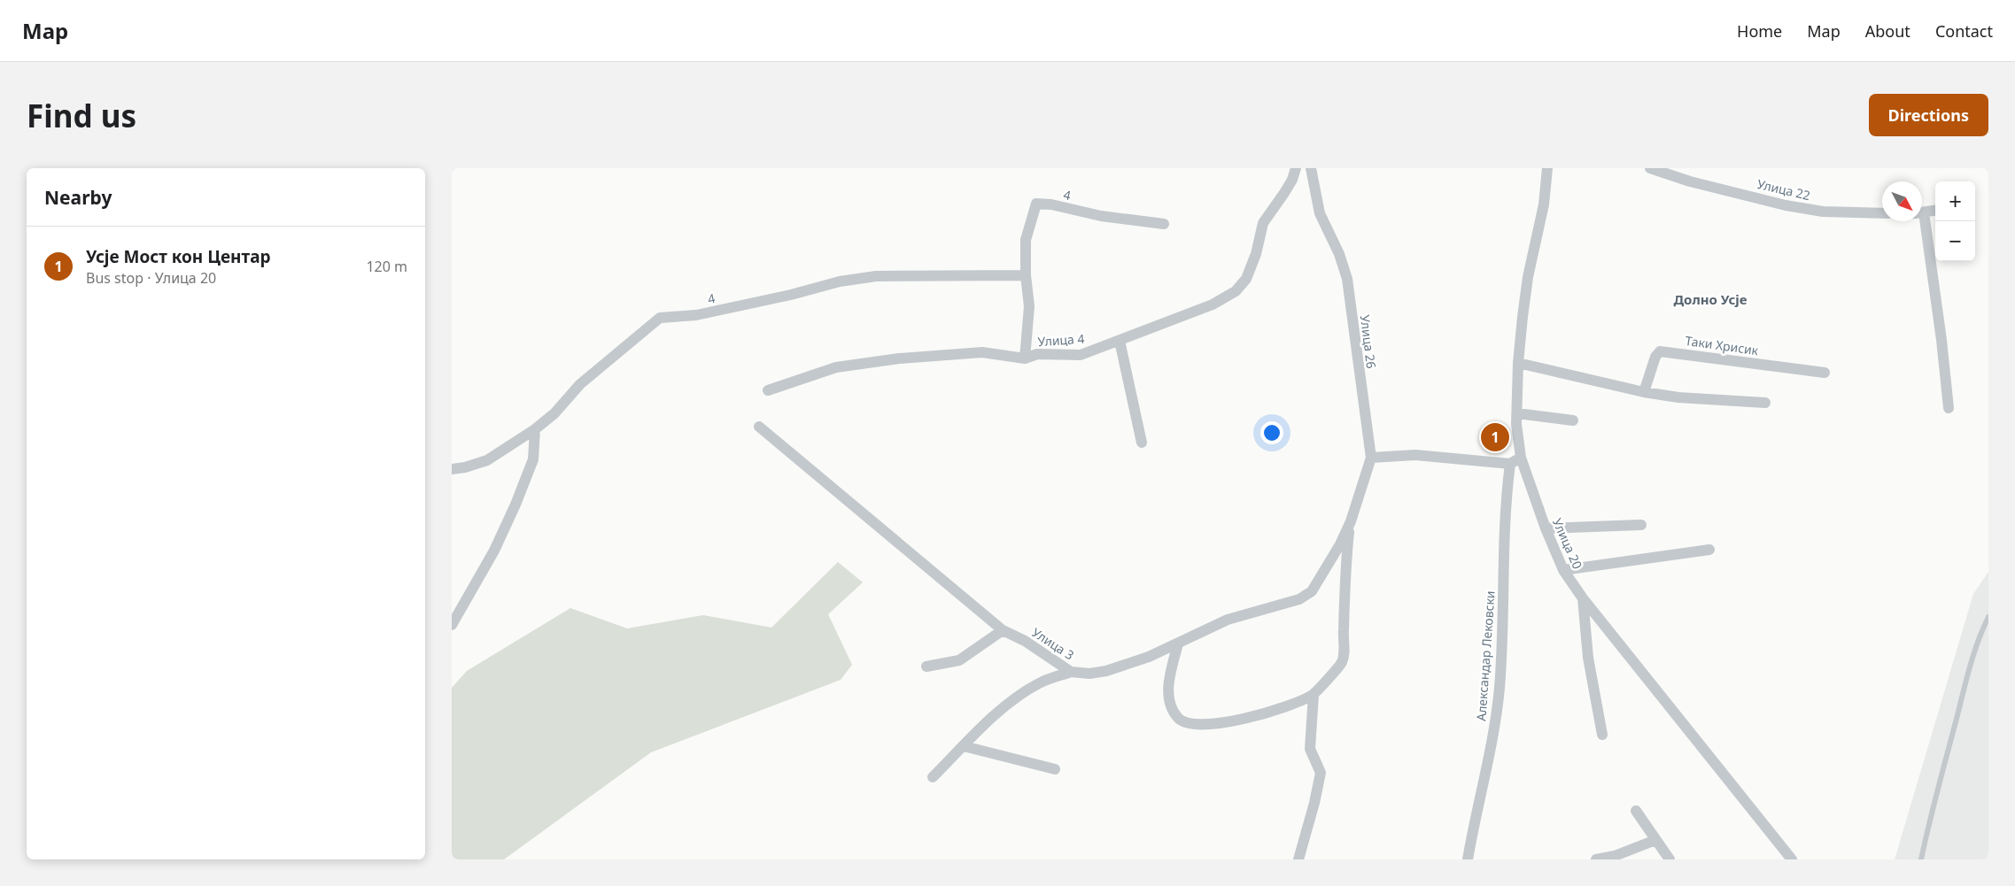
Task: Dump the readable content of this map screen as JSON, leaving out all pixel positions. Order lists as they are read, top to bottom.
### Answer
{
  "streets": {
    "street": [
      "Улица 22",
      "4",
      "Улица 4",
      "Улица 26",
      "Таки Хрисик",
      "Улица 20",
      "Улица 3",
      "Александар Лековски"
    ]
  },
  "crossings": [
    ["4", "Улица 4"],
    ["Улица 26", "Улица 3"],
    ["Улица 20", "Александар Лековски"]
  ],
  "districts": ["Долно Усје"],
  "north": "bottom right",
  "page": {
    "header": "Map",
    "nav": [
      "Home",
      "Map",
      "About",
      "Contact"
    ],
    "buttons": "Directions",
    "title": "Find us",
    "heading": "Nearby",
    "map_buttons": ["+", "−"],
    "list": [
      {
        "mark": "1",
        "name": "Усје Мост кон Центар",
        "note": "Bus stop · Улица 20",
        "value": "120 m"
      }
    ],
    "pins": "1"
  }
}
